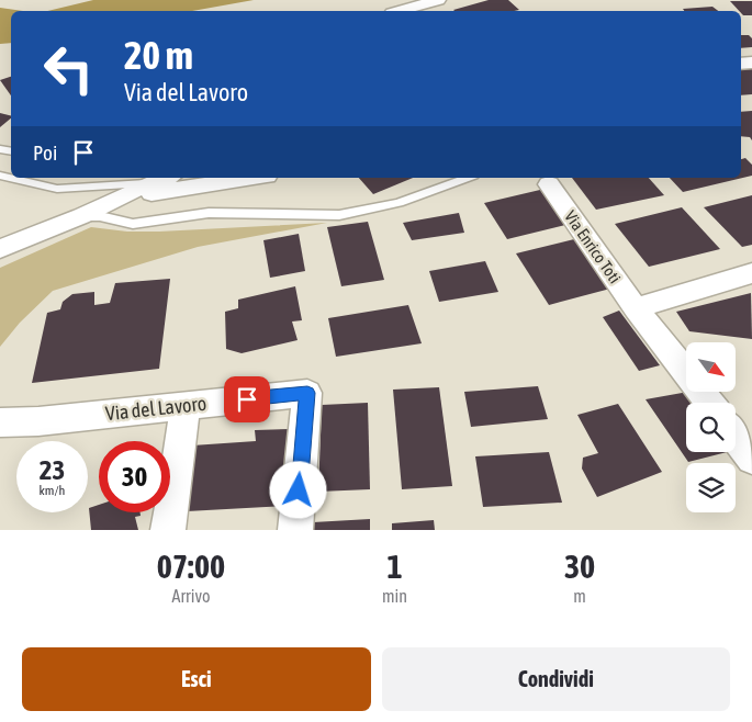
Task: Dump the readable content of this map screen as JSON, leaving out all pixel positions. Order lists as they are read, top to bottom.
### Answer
{
  "streets": {
    "street": ["Via Enrico Toti", "Via del Lavoro"]
  },
  "north": "bottom right",
  "page": {
    "turn": ["20 m", "Via del Lavoro"],
    "then": "Poi",
    "speed": "23 km/h",
    "limit": "30",
    "eta": [
      "07:00",
      "Arrivo",
      "1",
      "min",
      "30",
      "m"
    ],
    "buttons": ["Esci", "Condividi"]
  }
}
